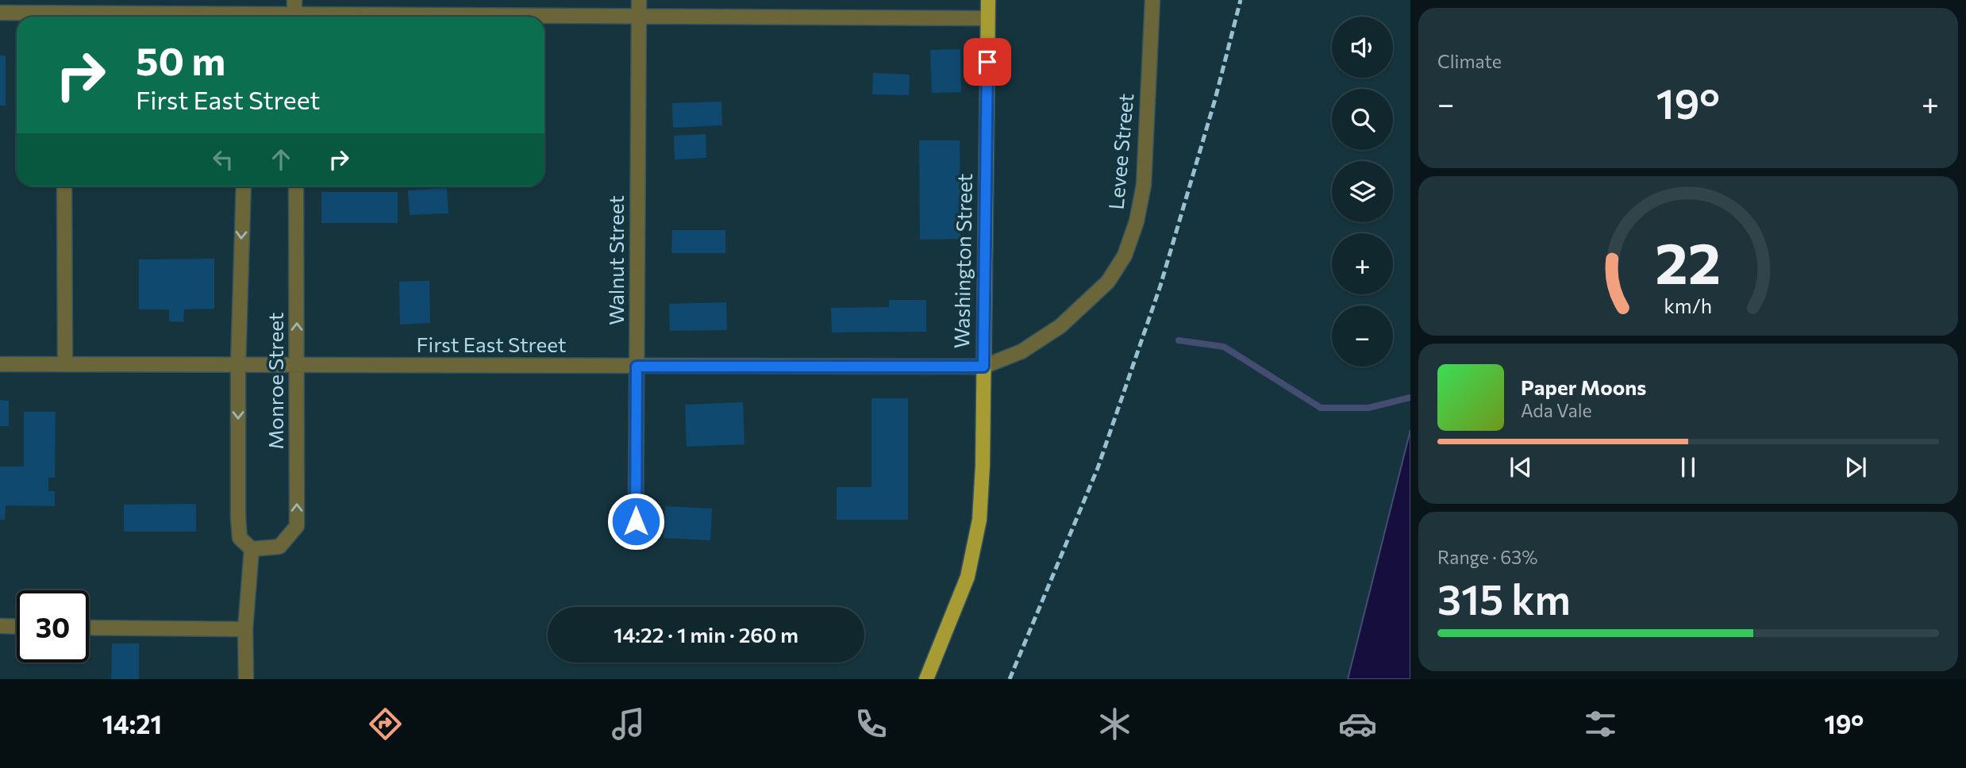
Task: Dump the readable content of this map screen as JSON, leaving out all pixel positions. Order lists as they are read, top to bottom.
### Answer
{
  "streets": {
    "main road": ["Washington Street"],
    "street": [
      "Levee Street",
      "Walnut Street",
      "First East Street",
      "Monroe Street"
    ]
  },
  "crossings": [
    ["Levee Street", "Washington Street"],
    ["Levee Street", "First East Street"],
    ["Walnut Street", "First East Street"],
    ["Washington Street", "First East Street"],
    ["First East Street", "Monroe Street"]
  ],
  "page": {
    "tile": [
      "Climate",
      ["Range · 63%", "315 km"]
    ],
    "map_buttons": ["+", "−"],
    "turn": ["50 m", "First East Street"],
    "heat": ["−", "19°", "+"],
    "song": ["Paper Moons", "Ada Vale"],
    "limit": "30",
    "trip": "14:22 · 1 min · 260 m",
    "tabs": ["14:21", "19°"],
    "gauge": ["22", "km/h"]
  }
}
